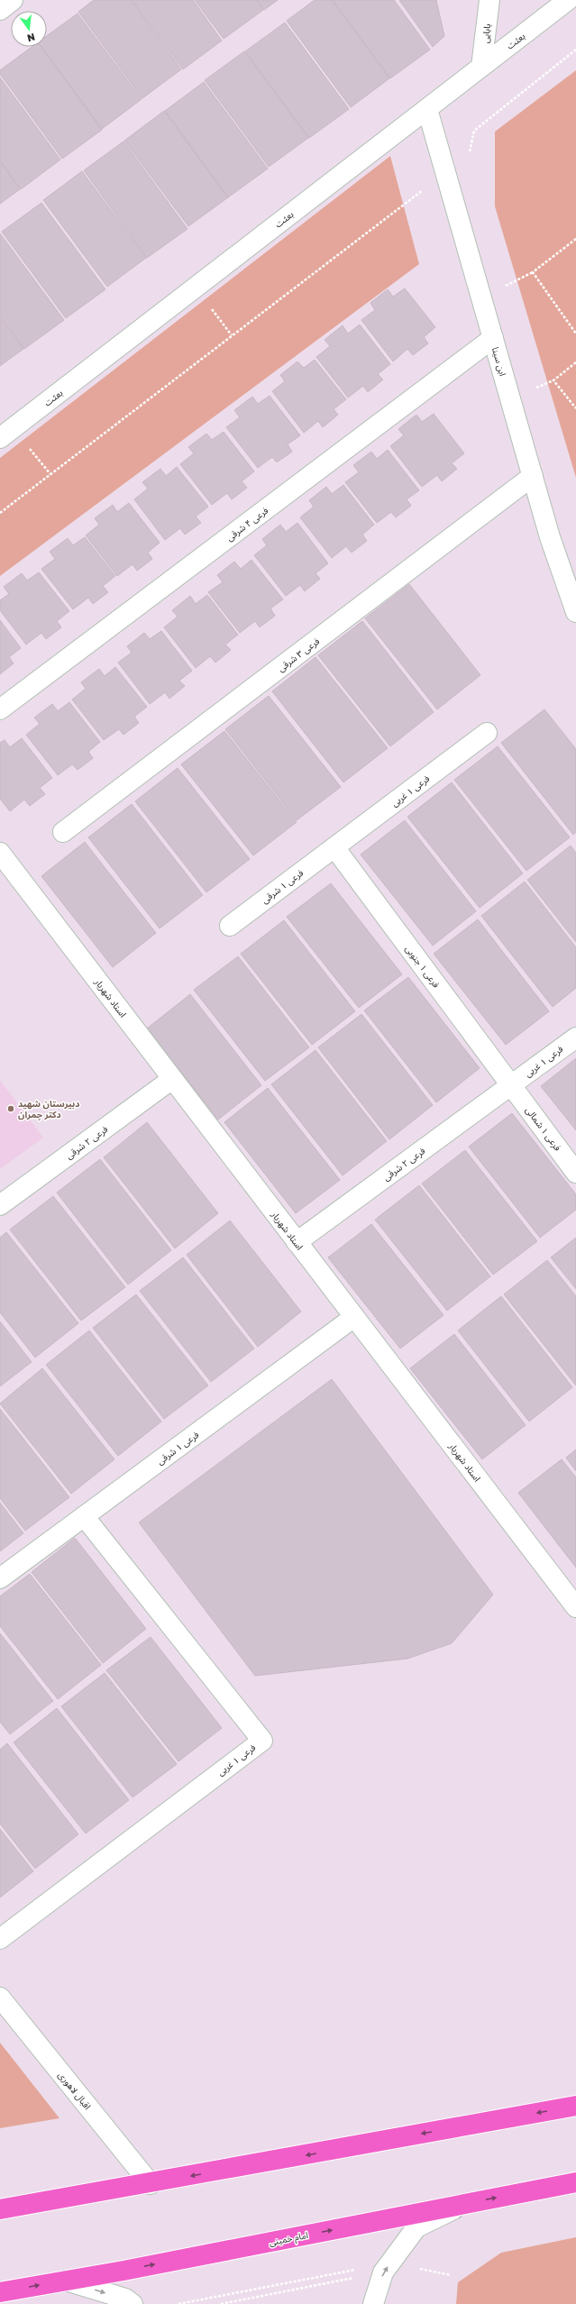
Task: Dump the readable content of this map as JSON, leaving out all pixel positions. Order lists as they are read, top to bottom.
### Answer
{
  "streets": {
    "main road": ["امام خمینی"],
    "street": [
      "بابایی",
      "بعثت",
      "ابن سینا",
      "فرعی ۴ شرقی",
      "فرعی ۳ شرقی",
      "فرعی ۱ غربی",
      "فرعی ۱ شرقی",
      "فرعی ۱ جنوبی",
      "استاد شهریار",
      "فرعی ۱ شمالی",
      "فرعی ۲ شرقی",
      "اقبال لاهوری"
    ]
  },
  "crossings": [
    ["بابایی", "بعثت"],
    ["بعثت", "ابن سینا"],
    ["ابن سینا", "فرعی ۴ شرقی"],
    ["ابن سینا", "فرعی ۳ شرقی"],
    ["فرعی ۱ غربی", "فرعی ۱ شرقی"],
    ["فرعی ۱ غربی", "فرعی ۱ جنوبی"],
    ["فرعی ۱ غربی", "فرعی ۱ شمالی"],
    ["فرعی ۱ غربی", "فرعی ۲ شرقی"],
    ["فرعی ۱ شرقی", "فرعی ۱ جنوبی"],
    ["فرعی ۱ شرقی", "استاد شهریار"],
    ["فرعی ۱ جنوبی", "فرعی ۱ شمالی"],
    ["فرعی ۱ جنوبی", "فرعی ۲ شرقی"],
    ["استاد شهریار", "فرعی ۲ شرقی"],
    ["فرعی ۱ شمالی", "فرعی ۲ شرقی"]
  ],
  "places": ["دبیرستان شهید دکتر چمران"],
  "north": "bottom"
}
